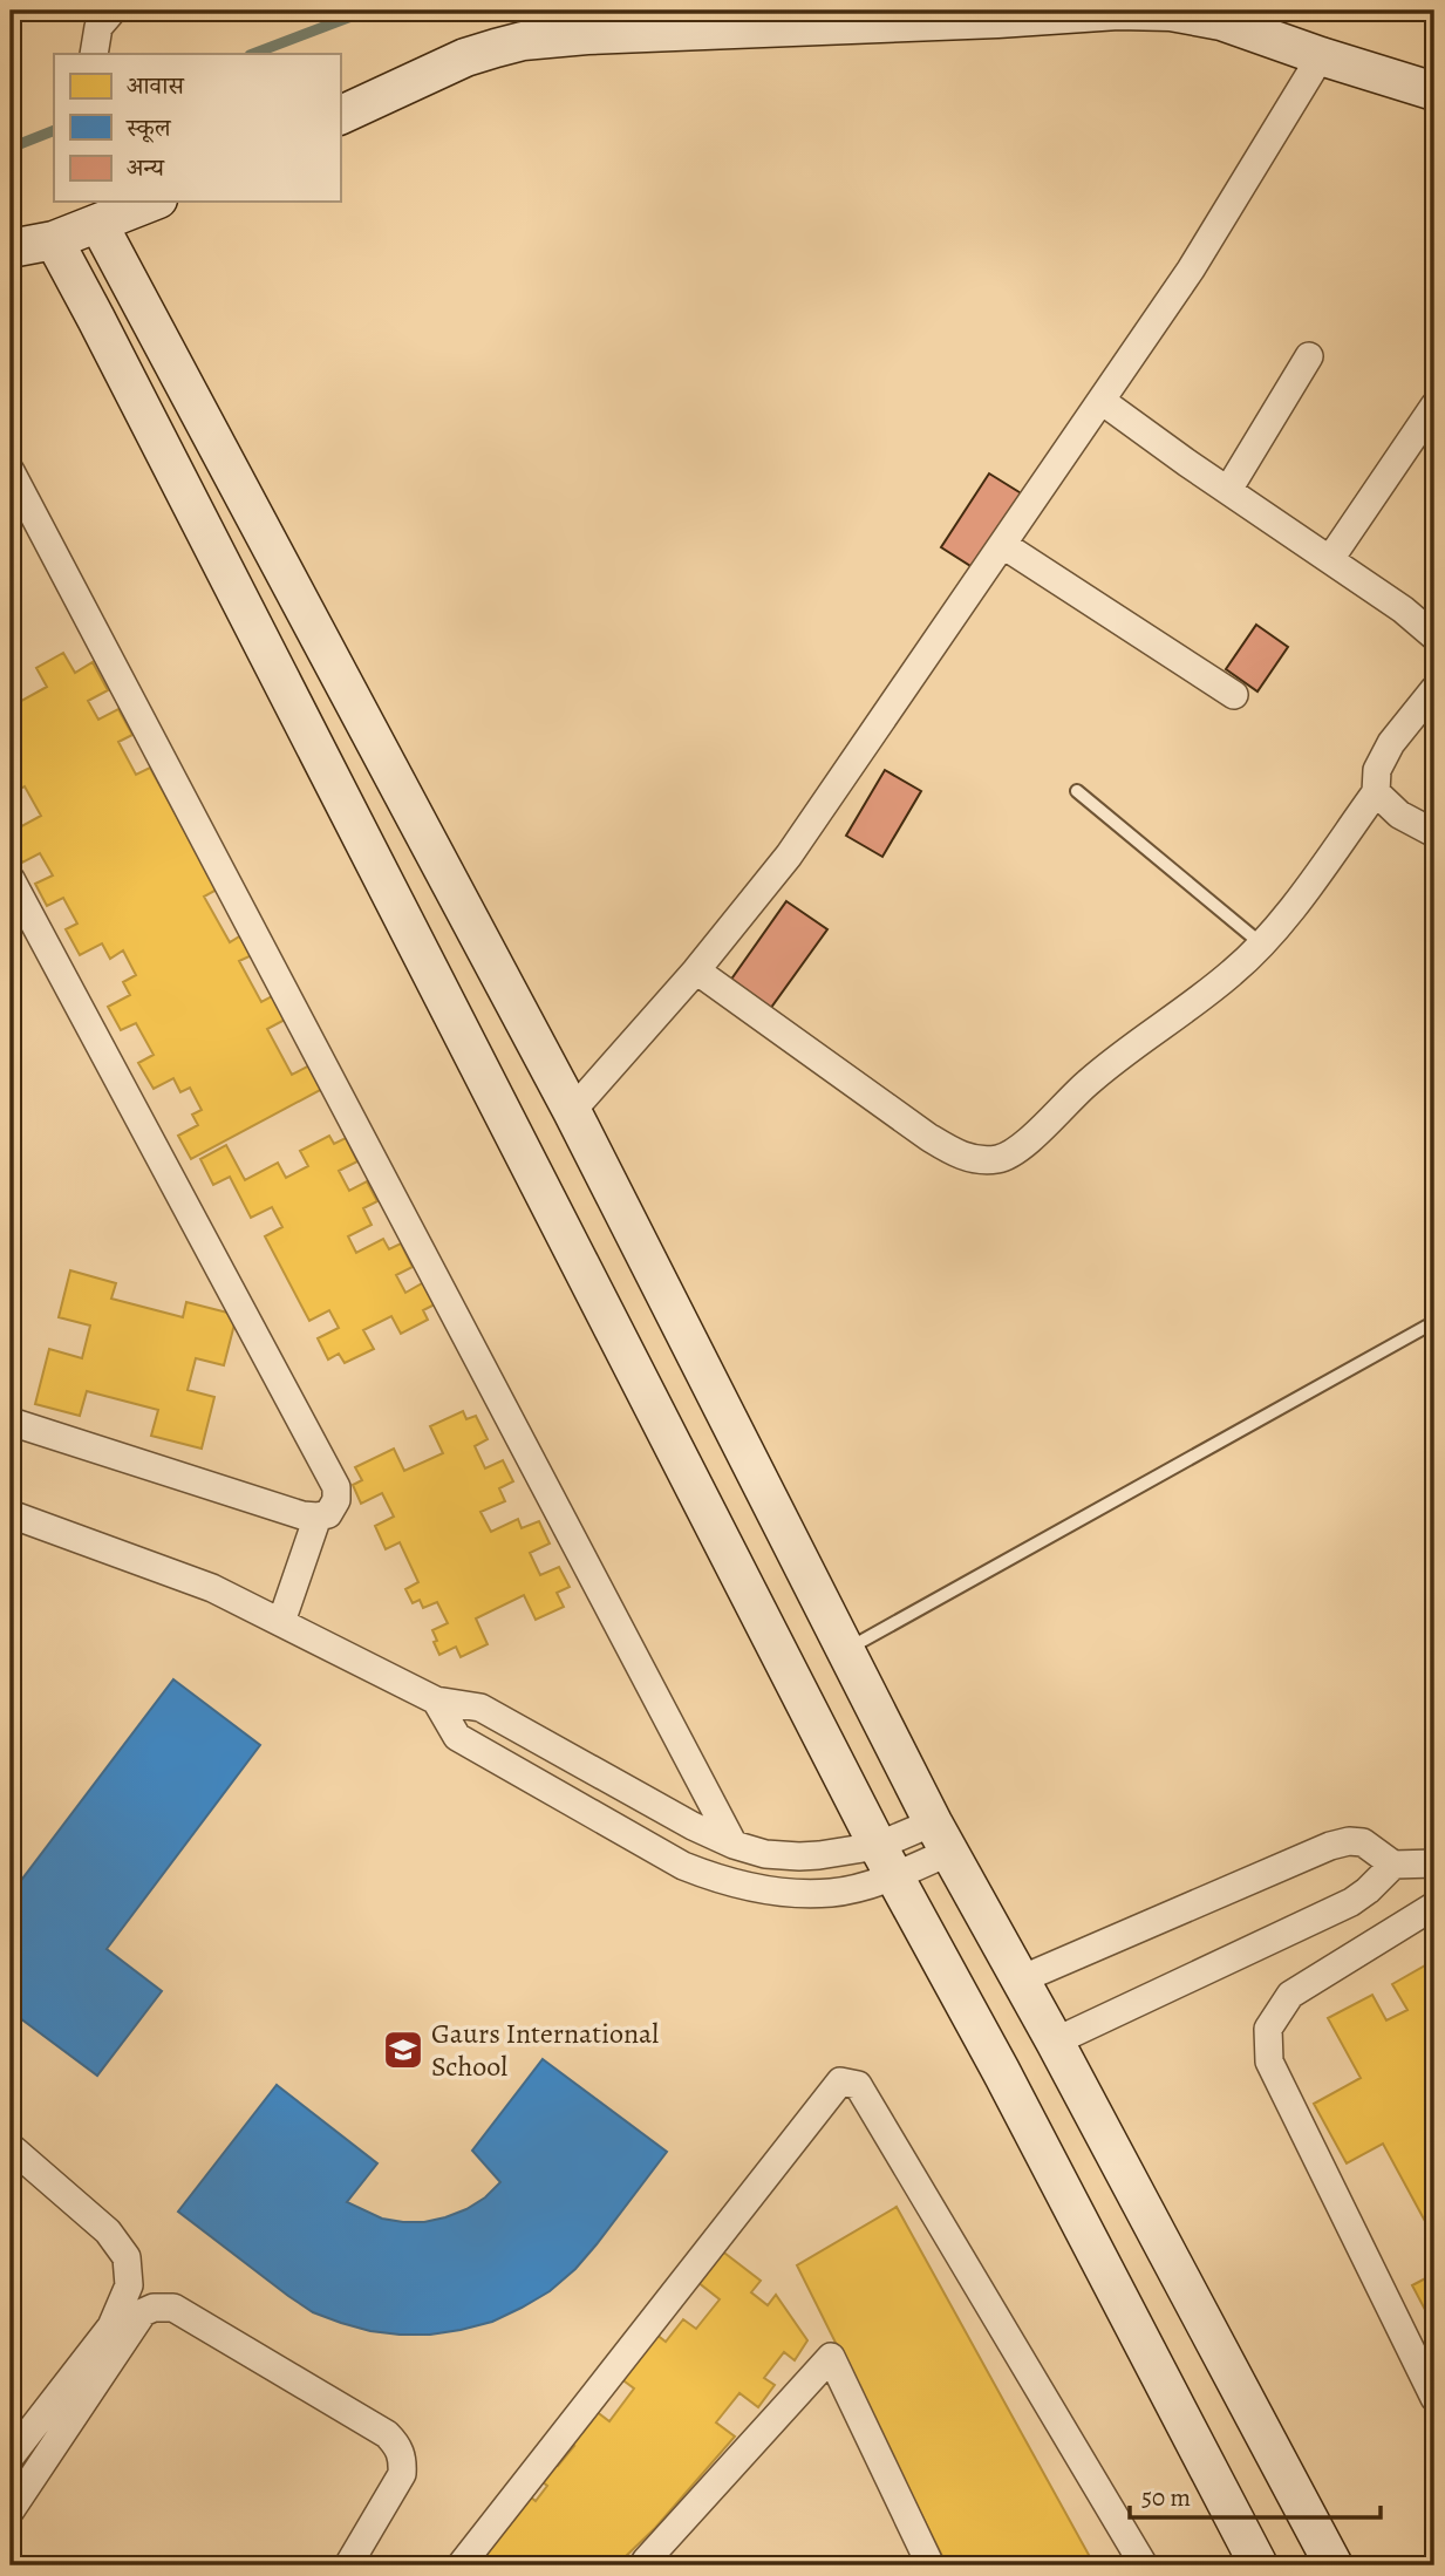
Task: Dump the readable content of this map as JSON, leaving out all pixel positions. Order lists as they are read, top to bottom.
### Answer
{
  "places": {
    "school or university": ["Gaurs International School"]
  },
  "legend": ["आवास", "स्कूल", "अन्य"],
  "scale_bar": "50 m"
}
